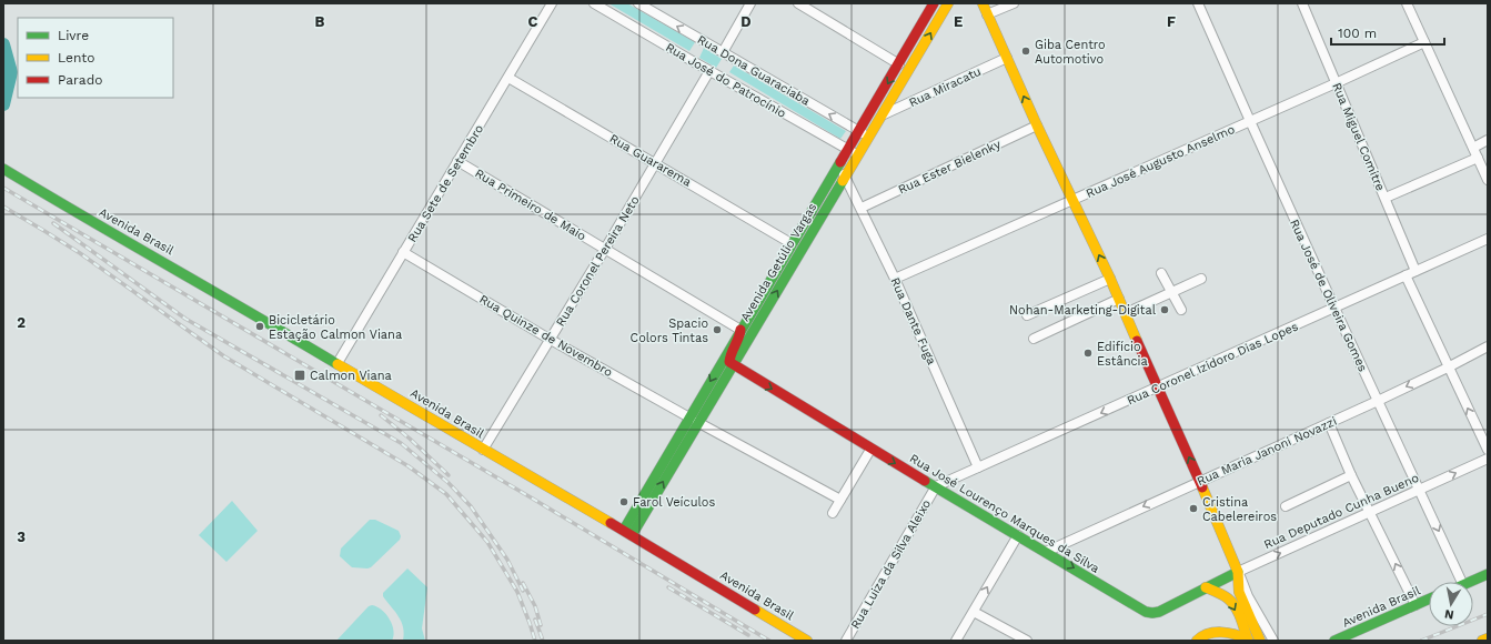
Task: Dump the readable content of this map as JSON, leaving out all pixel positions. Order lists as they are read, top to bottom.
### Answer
{
  "streets": {
    "main road": [
      "Avenida Brasil",
      "Avenida Getúlio Vargas",
      "Rua Deputado Cunha Bueno",
      "Rua José Lourenço Marques da Silva"
    ],
    "street": [
      "Rua Dona Guaraciaba",
      "Rua José do Patrocínio",
      "Rua Miracatu",
      "Rua Miguel Comitre",
      "Rua Guararema",
      "Rua José Augusto Anselmo",
      "Rua Ester Bielenky",
      "Rua Sete de Setembro",
      "Rua Primeiro de Maio",
      "Rua Coronel Pereira Neto",
      "Rua José de Oliveira Gomes",
      "Rua Dante Fuga",
      "Rua Quinze de Novembro",
      "Rua Coronel Izidoro Dias Lopes",
      "Rua Maria Janoni Novazzi",
      "Rua Luiza da Silva Aleixo"
    ]
  },
  "crossings": [
    ["Rua Dona Guaraciaba", "Avenida Getúlio Vargas"],
    ["Rua José do Patrocínio", "Rua Coronel Pereira Neto"],
    ["Rua José do Patrocínio", "Avenida Getúlio Vargas"],
    ["Rua Miracatu", "Avenida Getúlio Vargas"],
    ["Rua Miguel Comitre", "Rua José Augusto Anselmo"],
    ["Rua Miguel Comitre", "Rua Coronel Izidoro Dias Lopes"],
    ["Rua Guararema", "Rua Sete de Setembro"],
    ["Rua Guararema", "Rua Coronel Pereira Neto"],
    ["Rua Guararema", "Avenida Getúlio Vargas"],
    ["Rua José Augusto Anselmo", "Rua José de Oliveira Gomes"],
    ["Rua José Augusto Anselmo", "Rua Dante Fuga"],
    ["Rua Ester Bielenky", "Rua Dante Fuga"],
    ["Rua Sete de Setembro", "Rua Primeiro de Maio"],
    ["Rua Sete de Setembro", "Avenida Brasil"],
    ["Rua Sete de Setembro", "Rua Quinze de Novembro"],
    ["Rua Primeiro de Maio", "Rua Coronel Pereira Neto"],
    ["Rua Primeiro de Maio", "Avenida Getúlio Vargas"],
    ["Avenida Brasil", "Rua Coronel Pereira Neto"],
    ["Avenida Brasil", "Avenida Getúlio Vargas"],
    ["Rua Coronel Pereira Neto", "Rua Quinze de Novembro"],
    ["Avenida Getúlio Vargas", "Rua Dante Fuga"],
    ["Avenida Getúlio Vargas", "Rua Quinze de Novembro"],
    ["Avenida Getúlio Vargas", "Rua José Lourenço Marques da Silva"],
    ["Rua José de Oliveira Gomes", "Rua Coronel Izidoro Dias Lopes"],
    ["Rua José de Oliveira Gomes", "Rua Maria Janoni Novazzi"],
    ["Rua José de Oliveira Gomes", "Rua Deputado Cunha Bueno"],
    ["Rua Dante Fuga", "Rua Coronel Izidoro Dias Lopes"],
    ["Rua Coronel Izidoro Dias Lopes", "Rua José Lourenço Marques da Silva"],
    ["Rua Coronel Izidoro Dias Lopes", "Rua Luiza da Silva Aleixo"],
    ["Rua Maria Janoni Novazzi", "Rua José Lourenço Marques da Silva"],
    ["Rua Deputado Cunha Bueno", "Rua José Lourenço Marques da Silva"],
    ["Rua José Lourenço Marques da Silva", "Rua Luiza da Silva Aleixo"]
  ],
  "one_way": ["Rua Maria Janoni Novazzi", "Rua José Lourenço Marques da Silva"],
  "places": {
    "other": [
      "Giba Centro Automotivo",
      "Nohan-Marketing-Digital",
      "Bicicletário Estação Calmon Viana",
      "Spacio Colors Tintas",
      "Edifício Estância",
      "Farol Veículos",
      "Cristina Cabelereiros"
    ],
    "transit": ["Calmon Viana"]
  },
  "legend": ["Livre", "Lento", "Parado"],
  "scale_bar": "100 m",
  "north": "bottom",
  "grid": {
    "columns": [
      "B",
      "C",
      "D",
      "E",
      "F"
    ],
    "rows": ["2", "3"]
  }
}
